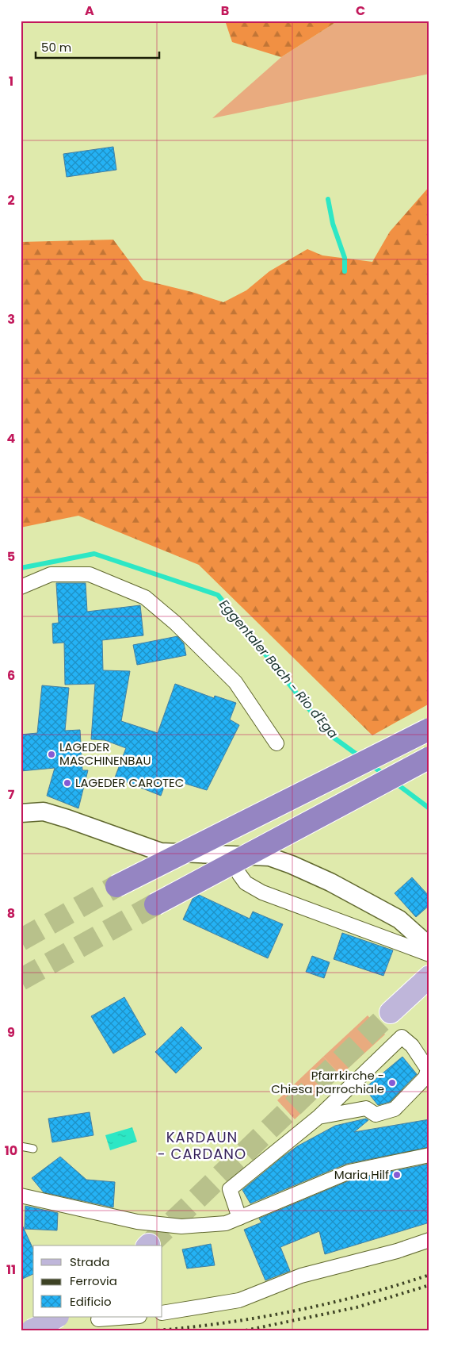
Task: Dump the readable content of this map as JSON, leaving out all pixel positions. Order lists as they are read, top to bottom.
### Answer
{
  "districts": ["KARDAUN - CARDANO"],
  "water": ["Eggentaler Bach - Rio d'Ega"],
  "places": [
    "LAGEDER MASCHINENBAU",
    "LAGEDER CAROTEC",
    "Pfarrkirche - Chiesa parrochiale",
    "Maria Hilf"
  ],
  "legend": ["Strada", "Ferrovia", "Edificio"],
  "scale_bar": "50 m",
  "grid": {
    "columns": ["A", "B", "C"],
    "rows": [
      "1",
      "2",
      "3",
      "4",
      "5",
      "6",
      "7",
      "8",
      "9",
      "10",
      "11"
    ]
  }
}
